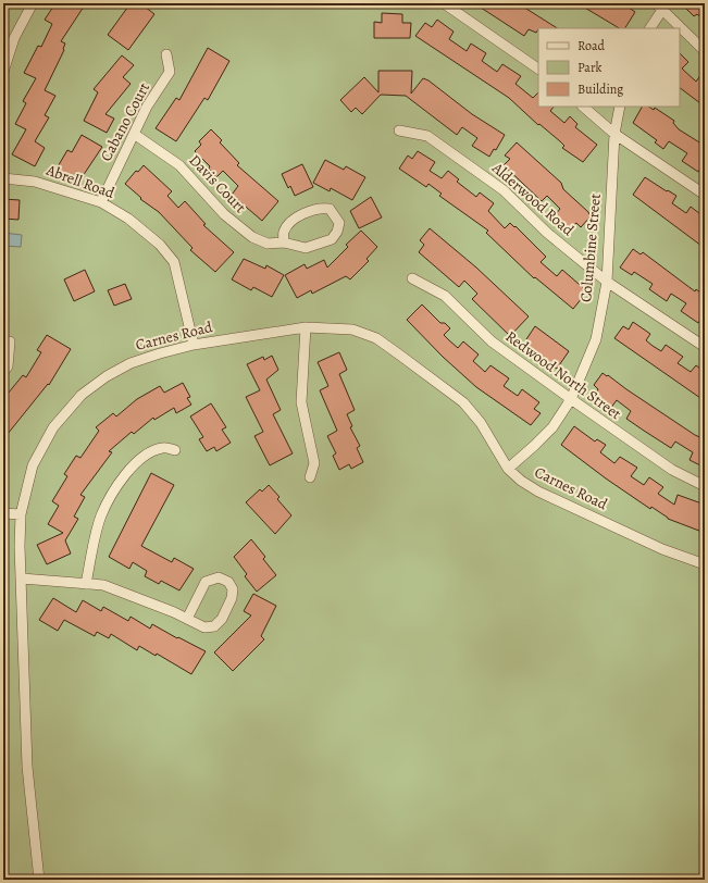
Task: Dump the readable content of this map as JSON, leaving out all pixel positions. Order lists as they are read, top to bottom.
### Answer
{
  "streets": {
    "street": [
      "Cabano Court",
      "Abrell Road",
      "Davis Court",
      "Alderwood Road",
      "Columbine Street",
      "Carnes Road",
      "Redwood North Street"
    ]
  },
  "crossings": [
    ["Cabano Court", "Abrell Road"],
    ["Cabano Court", "Davis Court"],
    ["Abrell Road", "Carnes Road"],
    ["Alderwood Road", "Columbine Street"],
    ["Columbine Street", "Carnes Road"],
    ["Columbine Street", "Redwood North Street"]
  ],
  "legend": ["Road", "Park", "Building"]
}
